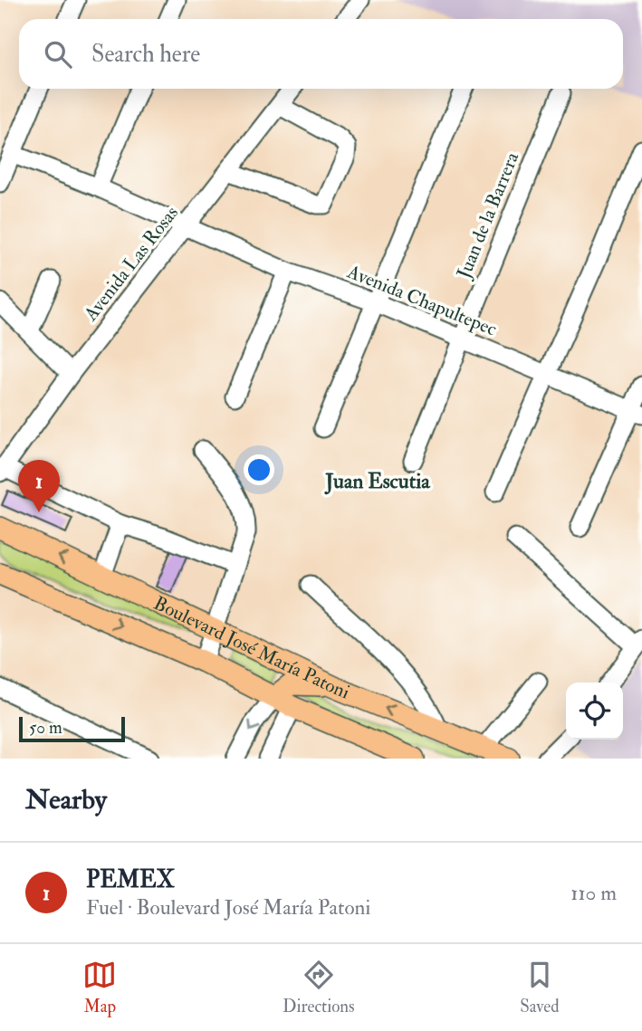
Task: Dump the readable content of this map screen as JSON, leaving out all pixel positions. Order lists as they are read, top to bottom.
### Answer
{
  "streets": {
    "main road": ["Boulevard José María Patoni"],
    "street": ["Juan de la Barrera", "Avenida Las Rosas", "Avenida Chapultepec"]
  },
  "crossings": [
    ["Juan de la Barrera", "Avenida Chapultepec"],
    ["Avenida Las Rosas", "Avenida Chapultepec"]
  ],
  "districts": ["Juan Escutia"],
  "scale_bar": "50 m",
  "page": {
    "search": "Search here",
    "pins": "1",
    "scale": "50 m",
    "heading": "Nearby",
    "list": [
      {
        "mark": "1",
        "name": "PEMEX",
        "note": "Fuel · Boulevard José María Patoni",
        "value": "110 m"
      }
    ],
    "nav": ["Map", "Directions", "Saved"]
  }
}
